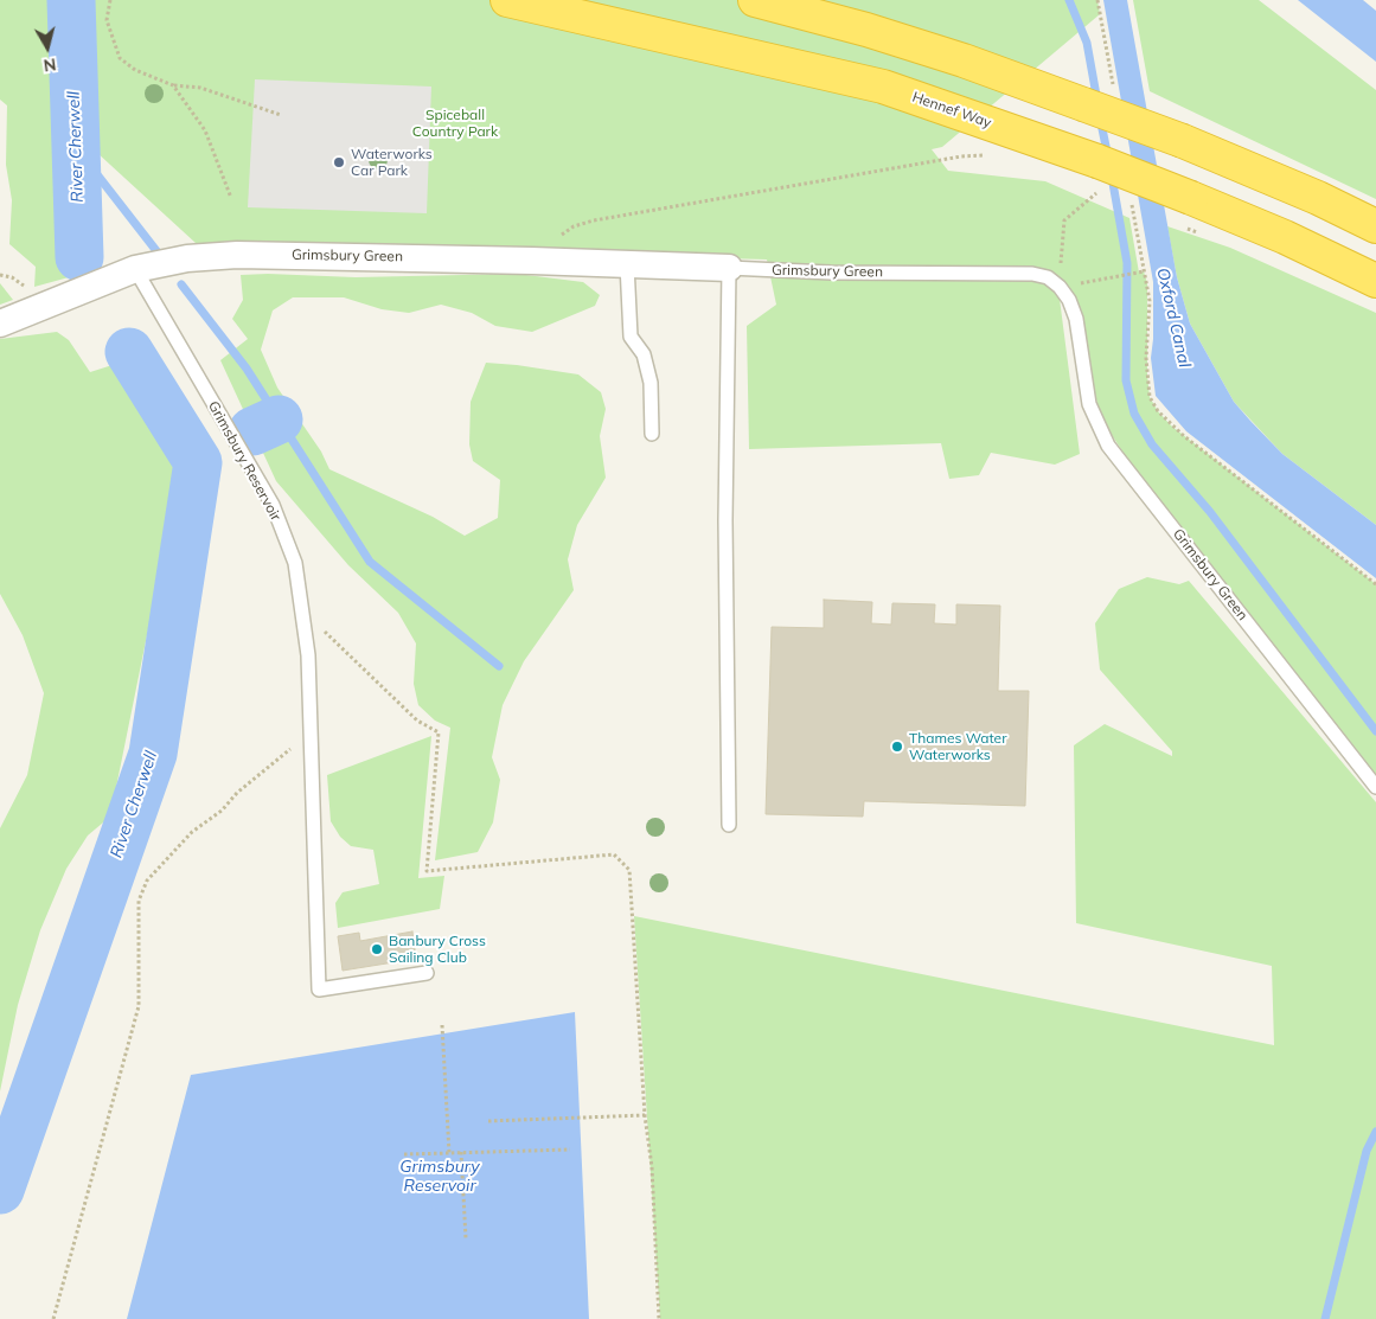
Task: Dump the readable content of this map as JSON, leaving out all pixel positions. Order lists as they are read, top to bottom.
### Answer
{
  "streets": {
    "highway": ["Hennef Way"],
    "street": ["Grimsbury Green"],
    "lane": ["Grimsbury Reservoir"]
  },
  "crossings": [
    ["Grimsbury Green", "Grimsbury Reservoir"]
  ],
  "water": ["River Cherwell", "Oxford Canal", "Grimsbury Reservoir"],
  "parks": ["Spiceball Country Park"],
  "places": ["Waterworks Car Park", "Thames Water Waterworks", "Banbury Cross Sailing Club"],
  "north": "bottom"
}
